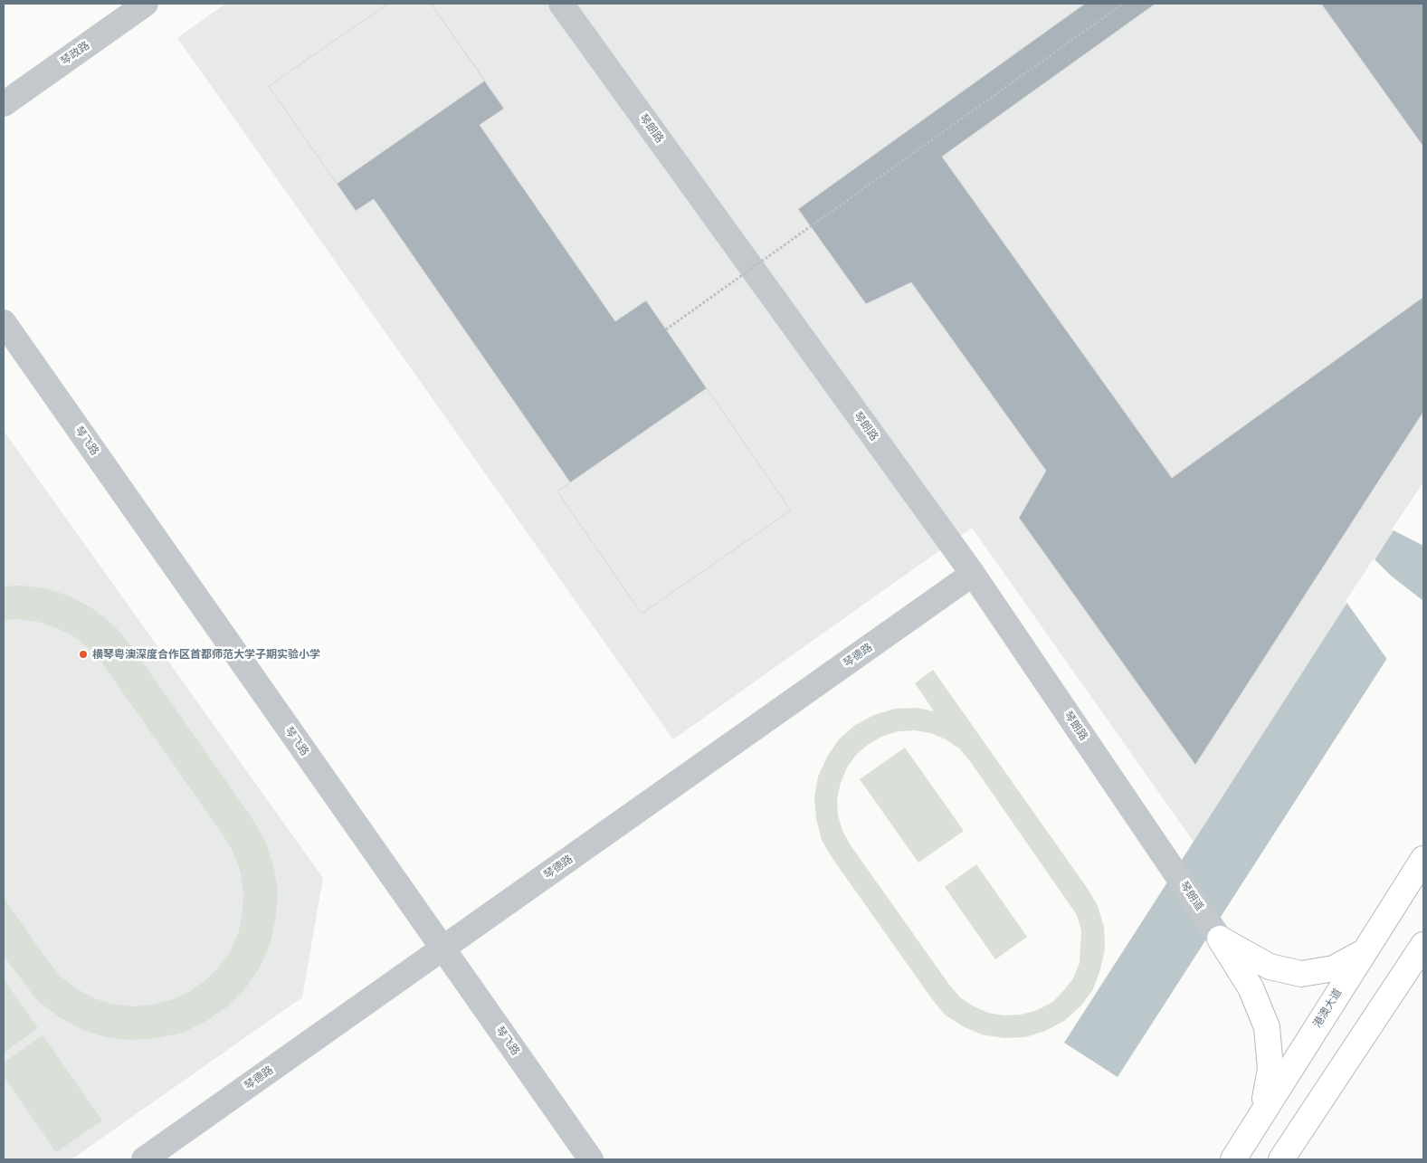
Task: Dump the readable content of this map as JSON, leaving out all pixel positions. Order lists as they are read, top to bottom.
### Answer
{
  "streets": {
    "main road": ["港澳大道"],
    "street": [
      "琴政路",
      "琴朗路",
      "琴飞路",
      "琴德路",
      "琴朗道"
    ]
  },
  "crossings": [
    ["琴朗路", "琴德路"],
    ["琴朗路", "琴朗道"],
    ["琴飞路", "琴德路"]
  ],
  "places": ["横琴粤澳深度合作区首都师范大学子期实验小学"]
}
